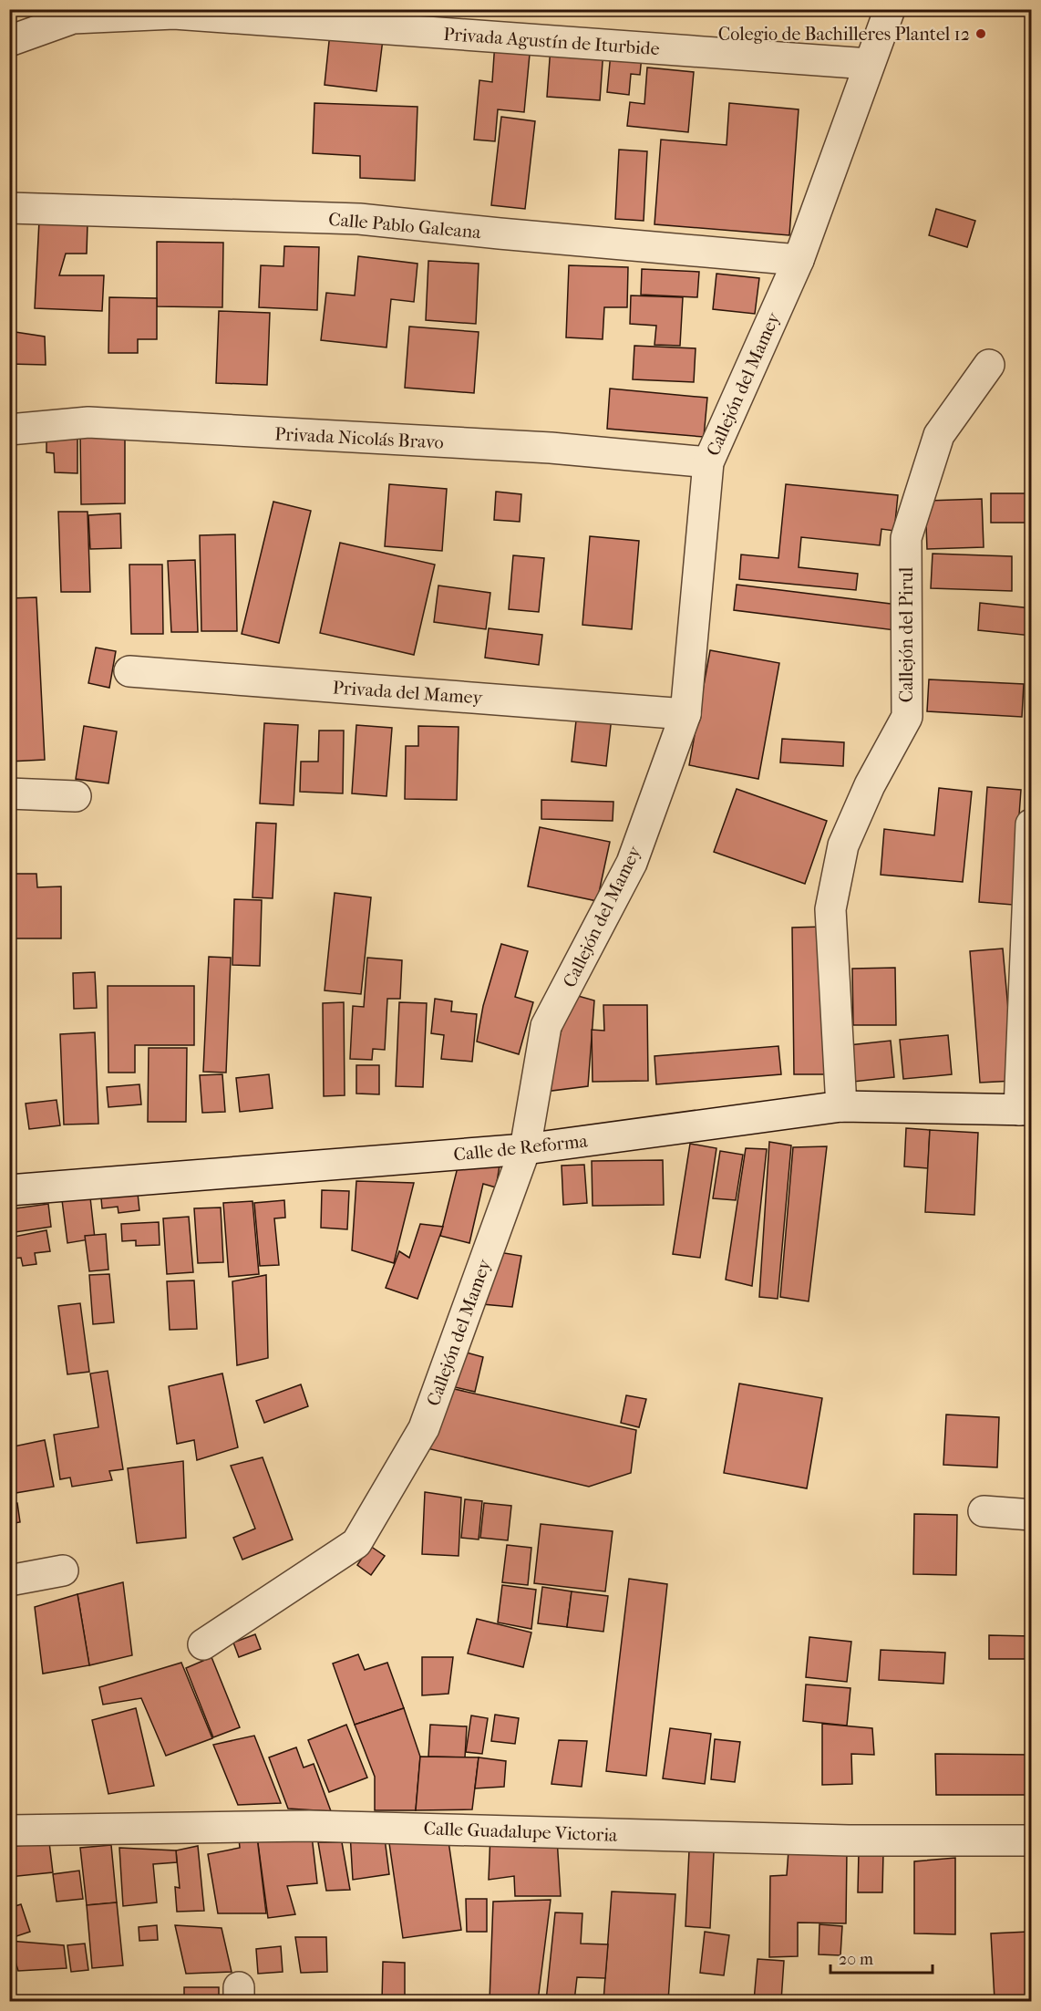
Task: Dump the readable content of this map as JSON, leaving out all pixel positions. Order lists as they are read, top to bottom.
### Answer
{
  "streets": {
    "street": [
      "Privada Agustín de Iturbide",
      "Calle Pablo Galeana",
      "Callejón del Mamey",
      "Privada Nicolás Bravo",
      "Callejón del Pirul",
      "Privada del Mamey",
      "Calle de Reforma",
      "Calle Guadalupe Victoria"
    ]
  },
  "crossings": [
    ["Privada Agustín de Iturbide", "Callejón del Mamey"],
    ["Calle Pablo Galeana", "Callejón del Mamey"],
    ["Callejón del Mamey", "Privada Nicolás Bravo"],
    ["Callejón del Mamey", "Privada del Mamey"],
    ["Callejón del Mamey", "Calle de Reforma"],
    ["Callejón del Pirul", "Calle de Reforma"]
  ],
  "places": ["Colegio de Bachilleres Plantel 12"],
  "scale_bar": "20 m"
}
